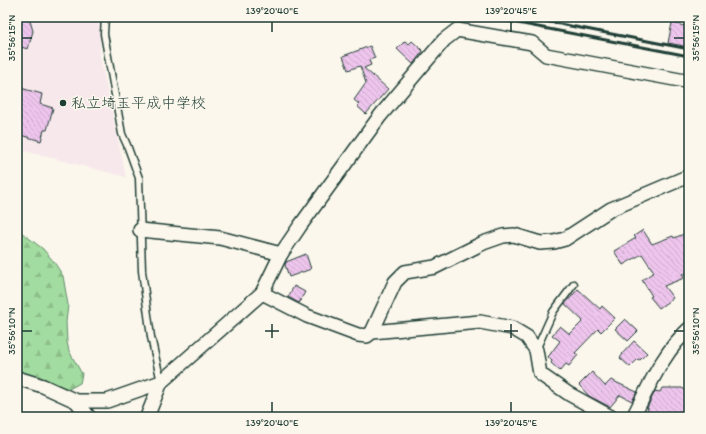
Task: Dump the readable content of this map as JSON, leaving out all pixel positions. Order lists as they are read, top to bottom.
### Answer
{
  "places": ["私立埼玉平成中学校"],
  "coordinates": [
    "139°20'40\"E",
    "139°20'45\"E",
    "35°56'15\"N",
    "35°56'10\"N"
  ]
}
